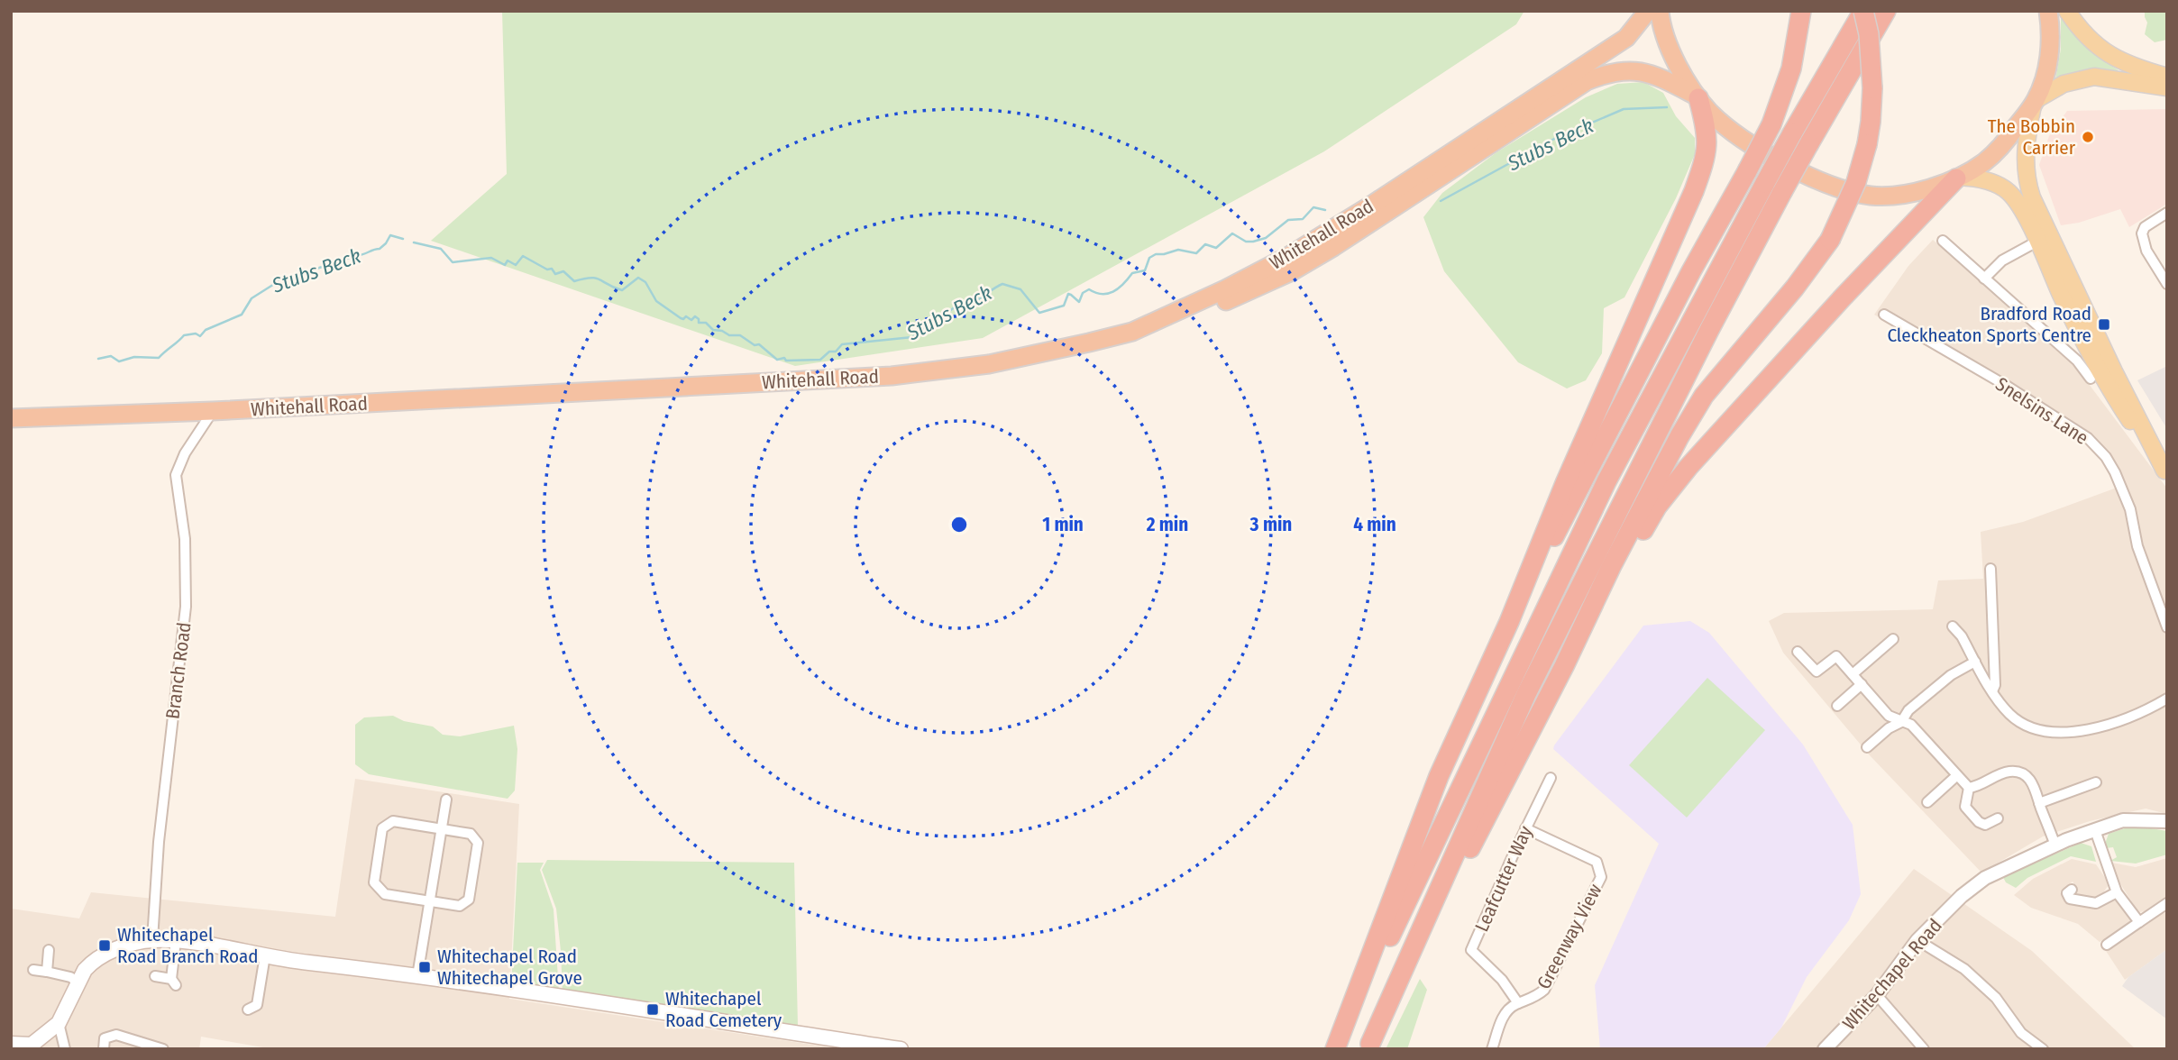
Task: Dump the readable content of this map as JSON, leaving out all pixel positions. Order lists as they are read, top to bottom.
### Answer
{
  "streets": {
    "highway": ["Whitehall Road"],
    "street": [
      "Snelsins Lane",
      "Branch Road",
      "Leafcutter Way",
      "Greenway View",
      "Whitechapel Road"
    ]
  },
  "crossings": [
    ["Whitehall Road", "Branch Road"],
    ["Leafcutter Way", "Greenway View"]
  ],
  "water": ["Stubs Beck"],
  "places": {
    "other": ["The Bobbin Carrier"],
    "transit": [
      "Bradford Road Cleckheaton Sports Centre",
      "Whitechapel Road Branch Road",
      "Whitechapel Road Whitechapel Grove",
      "Whitechapel Road Cemetery"
    ]
  },
  "rings": [
    "1 min",
    "2 min",
    "3 min",
    "4 min"
  ]
}
